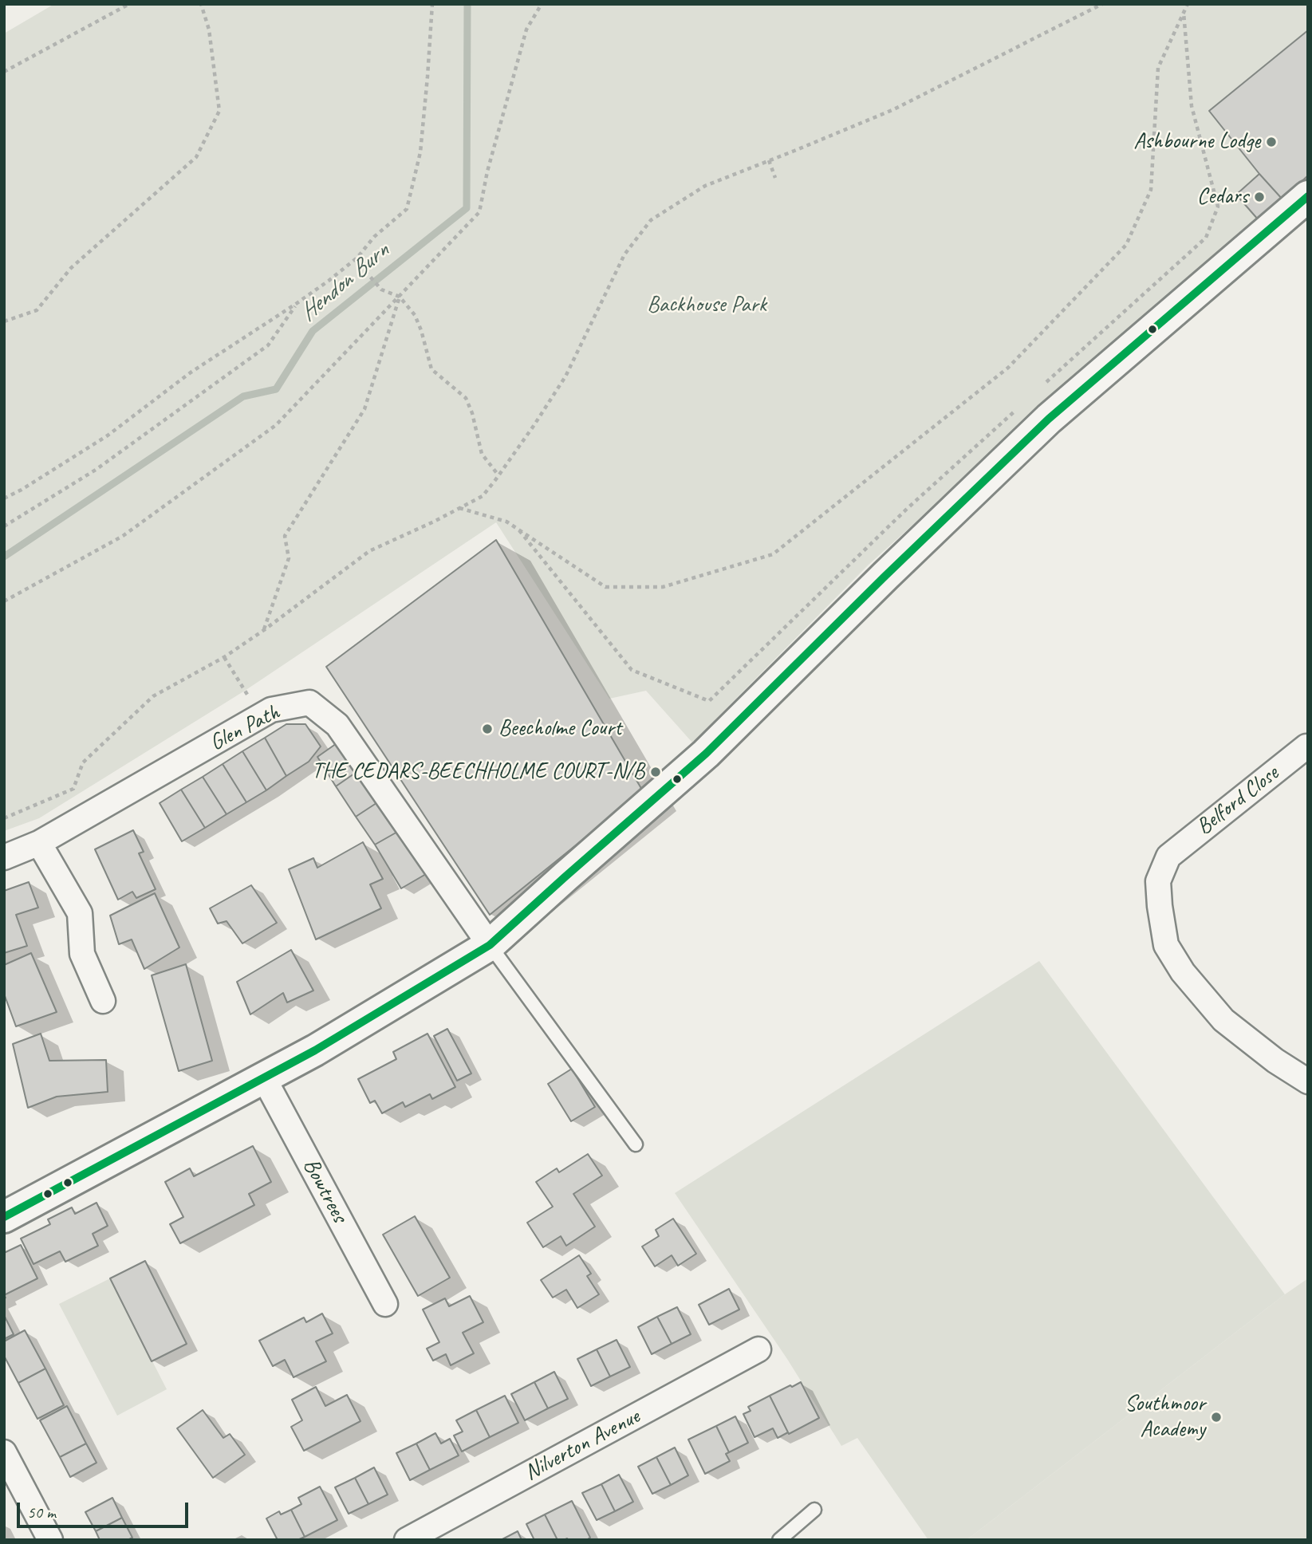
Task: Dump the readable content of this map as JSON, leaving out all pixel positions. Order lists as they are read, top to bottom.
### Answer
{
  "streets": {
    "street": [
      "Glen Path",
      "Belford Close",
      "Bowtrees",
      "Nilverton Avenue"
    ]
  },
  "water": ["Hendon Burn"],
  "parks": ["Backhouse Park"],
  "places": [
    "Ashbourne Lodge",
    "Cedars",
    "Beecholme Court",
    "THE CEDARS-BEECHHOLME COURT-N/B",
    "Southmoor Academy"
  ],
  "scale_bar": "50 m"
}
